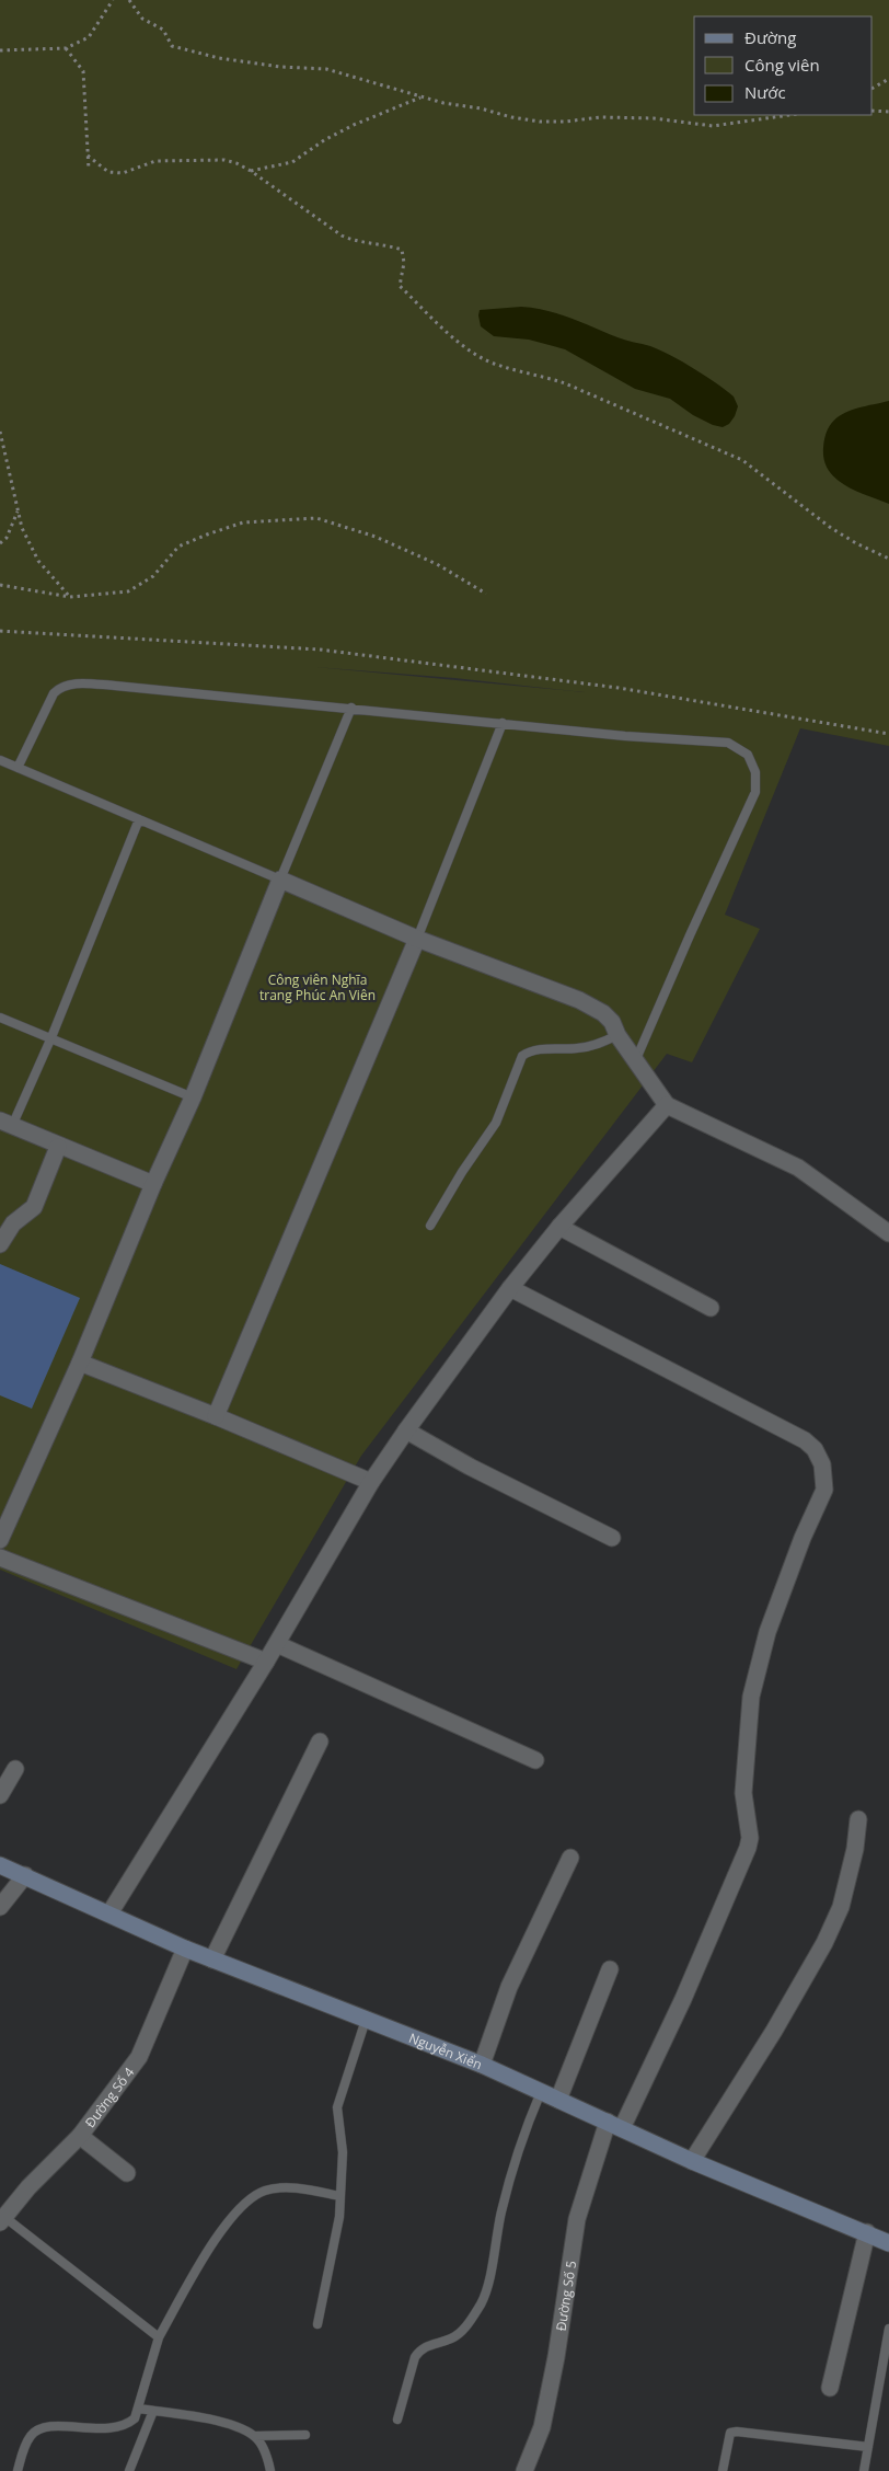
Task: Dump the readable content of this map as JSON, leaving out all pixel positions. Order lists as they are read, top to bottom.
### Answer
{
  "streets": {
    "main road": ["Nguyễn Xiển"],
    "street": ["Đường Số 4", "Đường Số 5"]
  },
  "crossings": [
    ["Nguyễn Xiển", "Đường Số 4"],
    ["Nguyễn Xiển", "Đường Số 5"]
  ],
  "parks": ["Công viên Nghĩa trang Phúc An Viên"],
  "legend": ["Đường", "Công viên", "Nước"]
}
